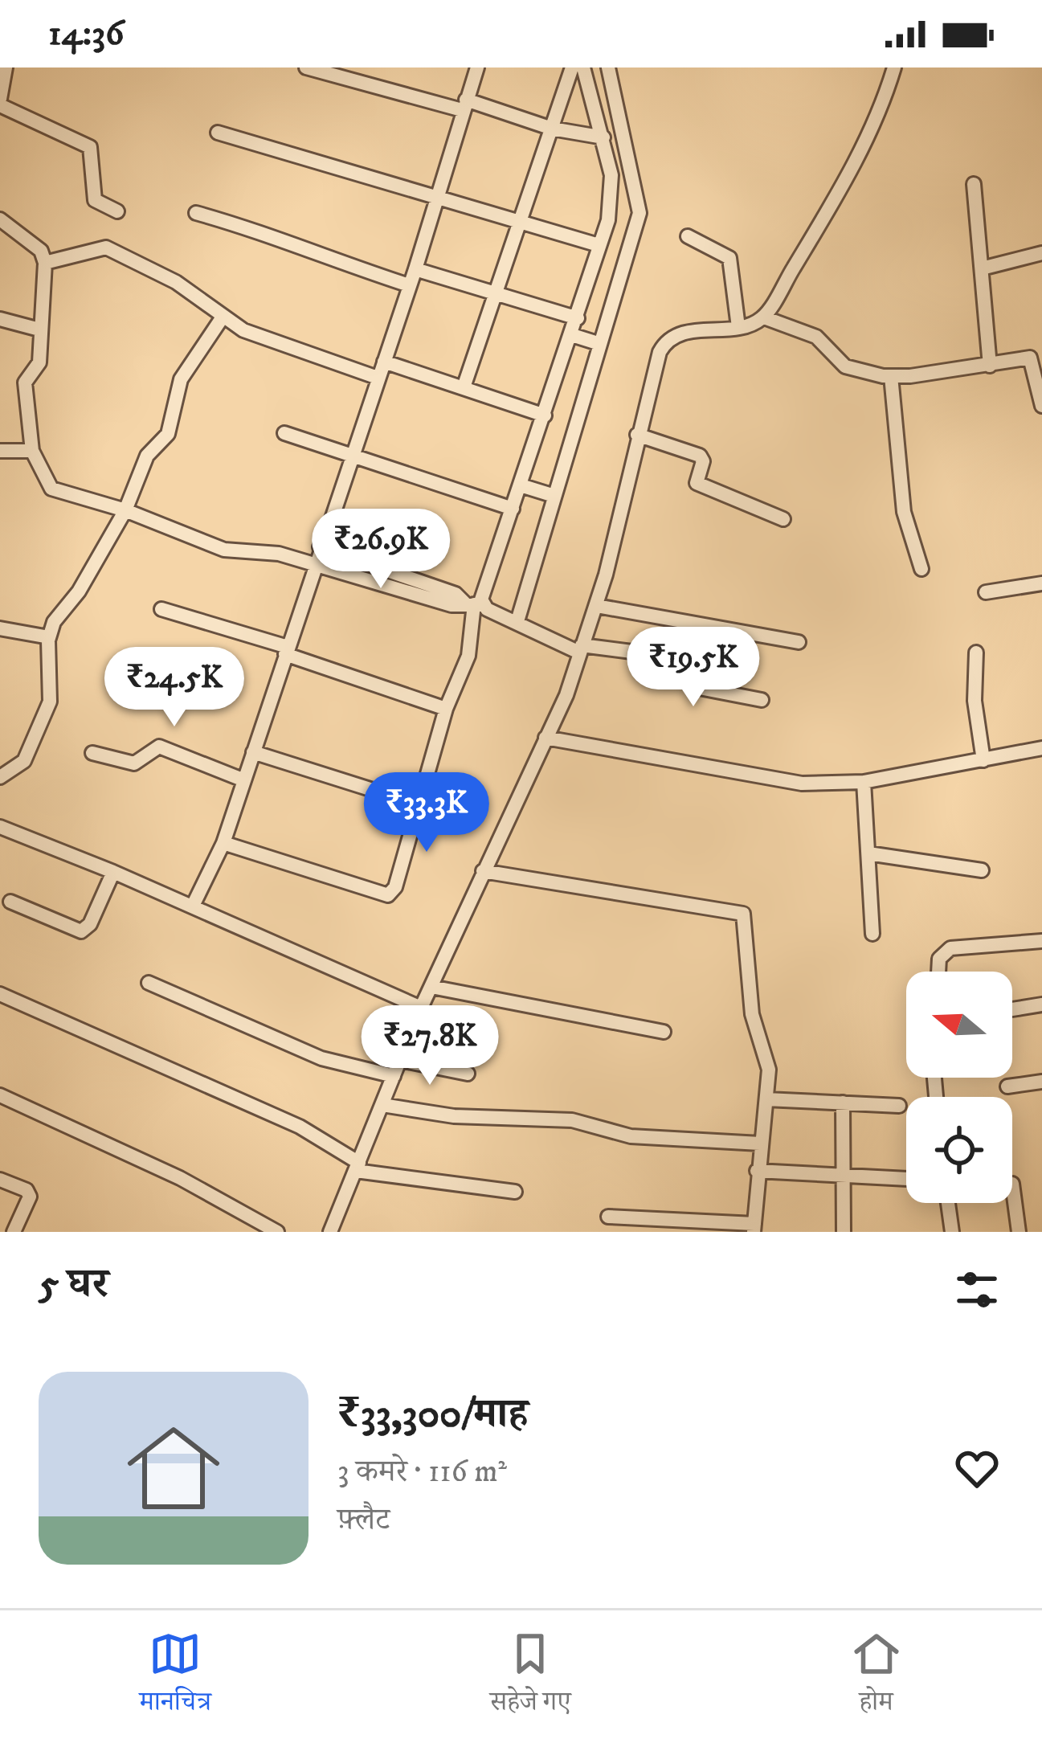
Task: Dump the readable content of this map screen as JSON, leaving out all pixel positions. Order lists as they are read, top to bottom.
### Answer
{
  "north": "left",
  "page": {
    "status": "14:36",
    "price": [
      "₹26.9K",
      "₹19.5K",
      "₹24.5K",
      "₹33.3K",
      "₹27.8K"
    ],
    "heading": "5 घर",
    "list": [
      {
        "name": "₹33,300/माह",
        "note": "3 कमरे · 116 m² · फ़्लैट"
      }
    ],
    "tabs": ["मानचित्र", "सहेजे गए", "होम"]
  }
}
